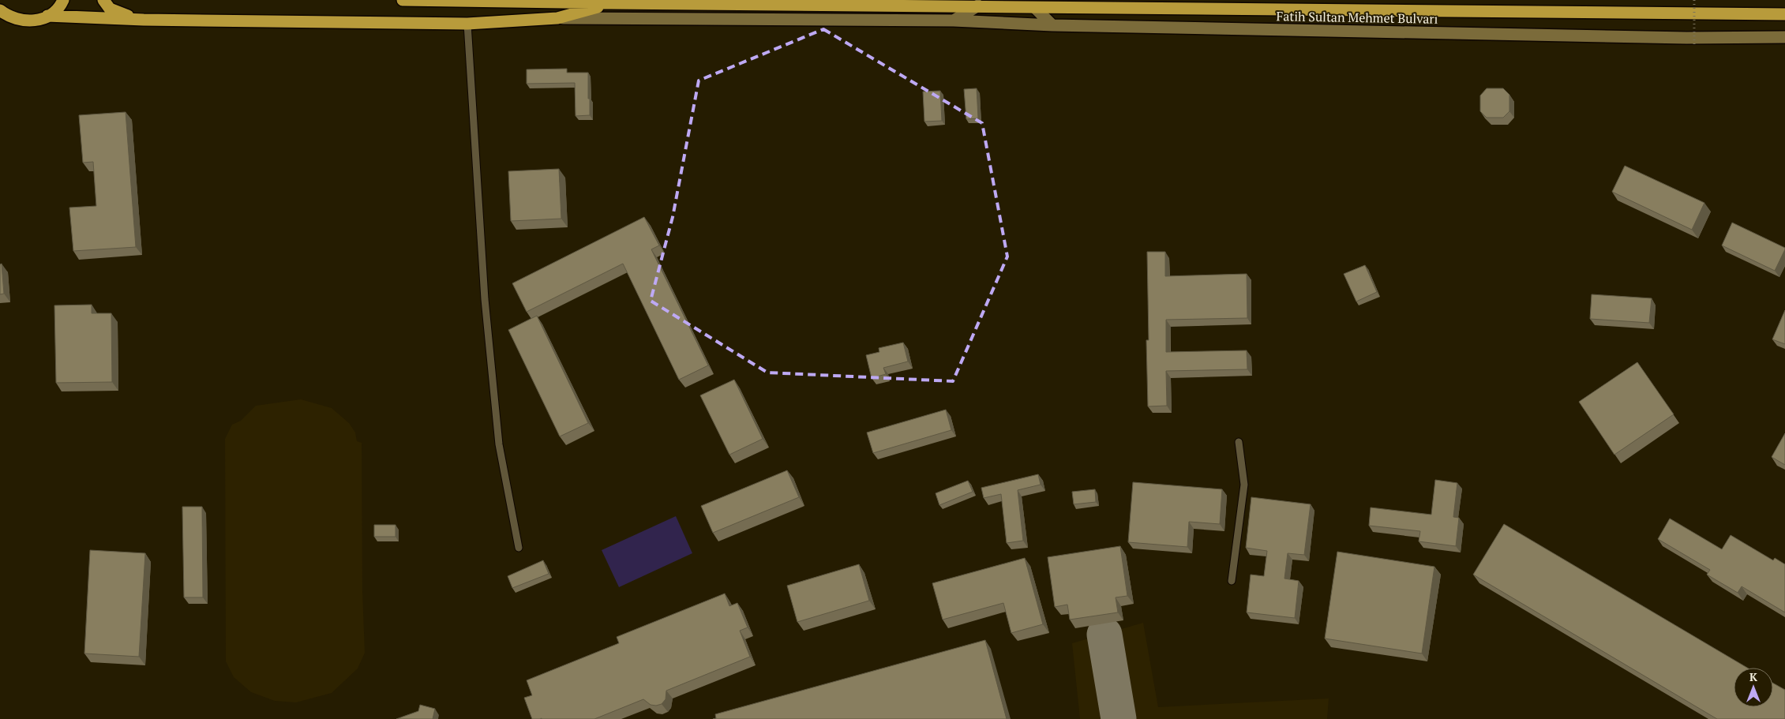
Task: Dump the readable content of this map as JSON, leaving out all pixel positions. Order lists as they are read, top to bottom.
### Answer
{
  "streets": {
    "highway": ["Fatih Sultan Mehmet Bulvarı"]
  },
  "north": "top"
}
